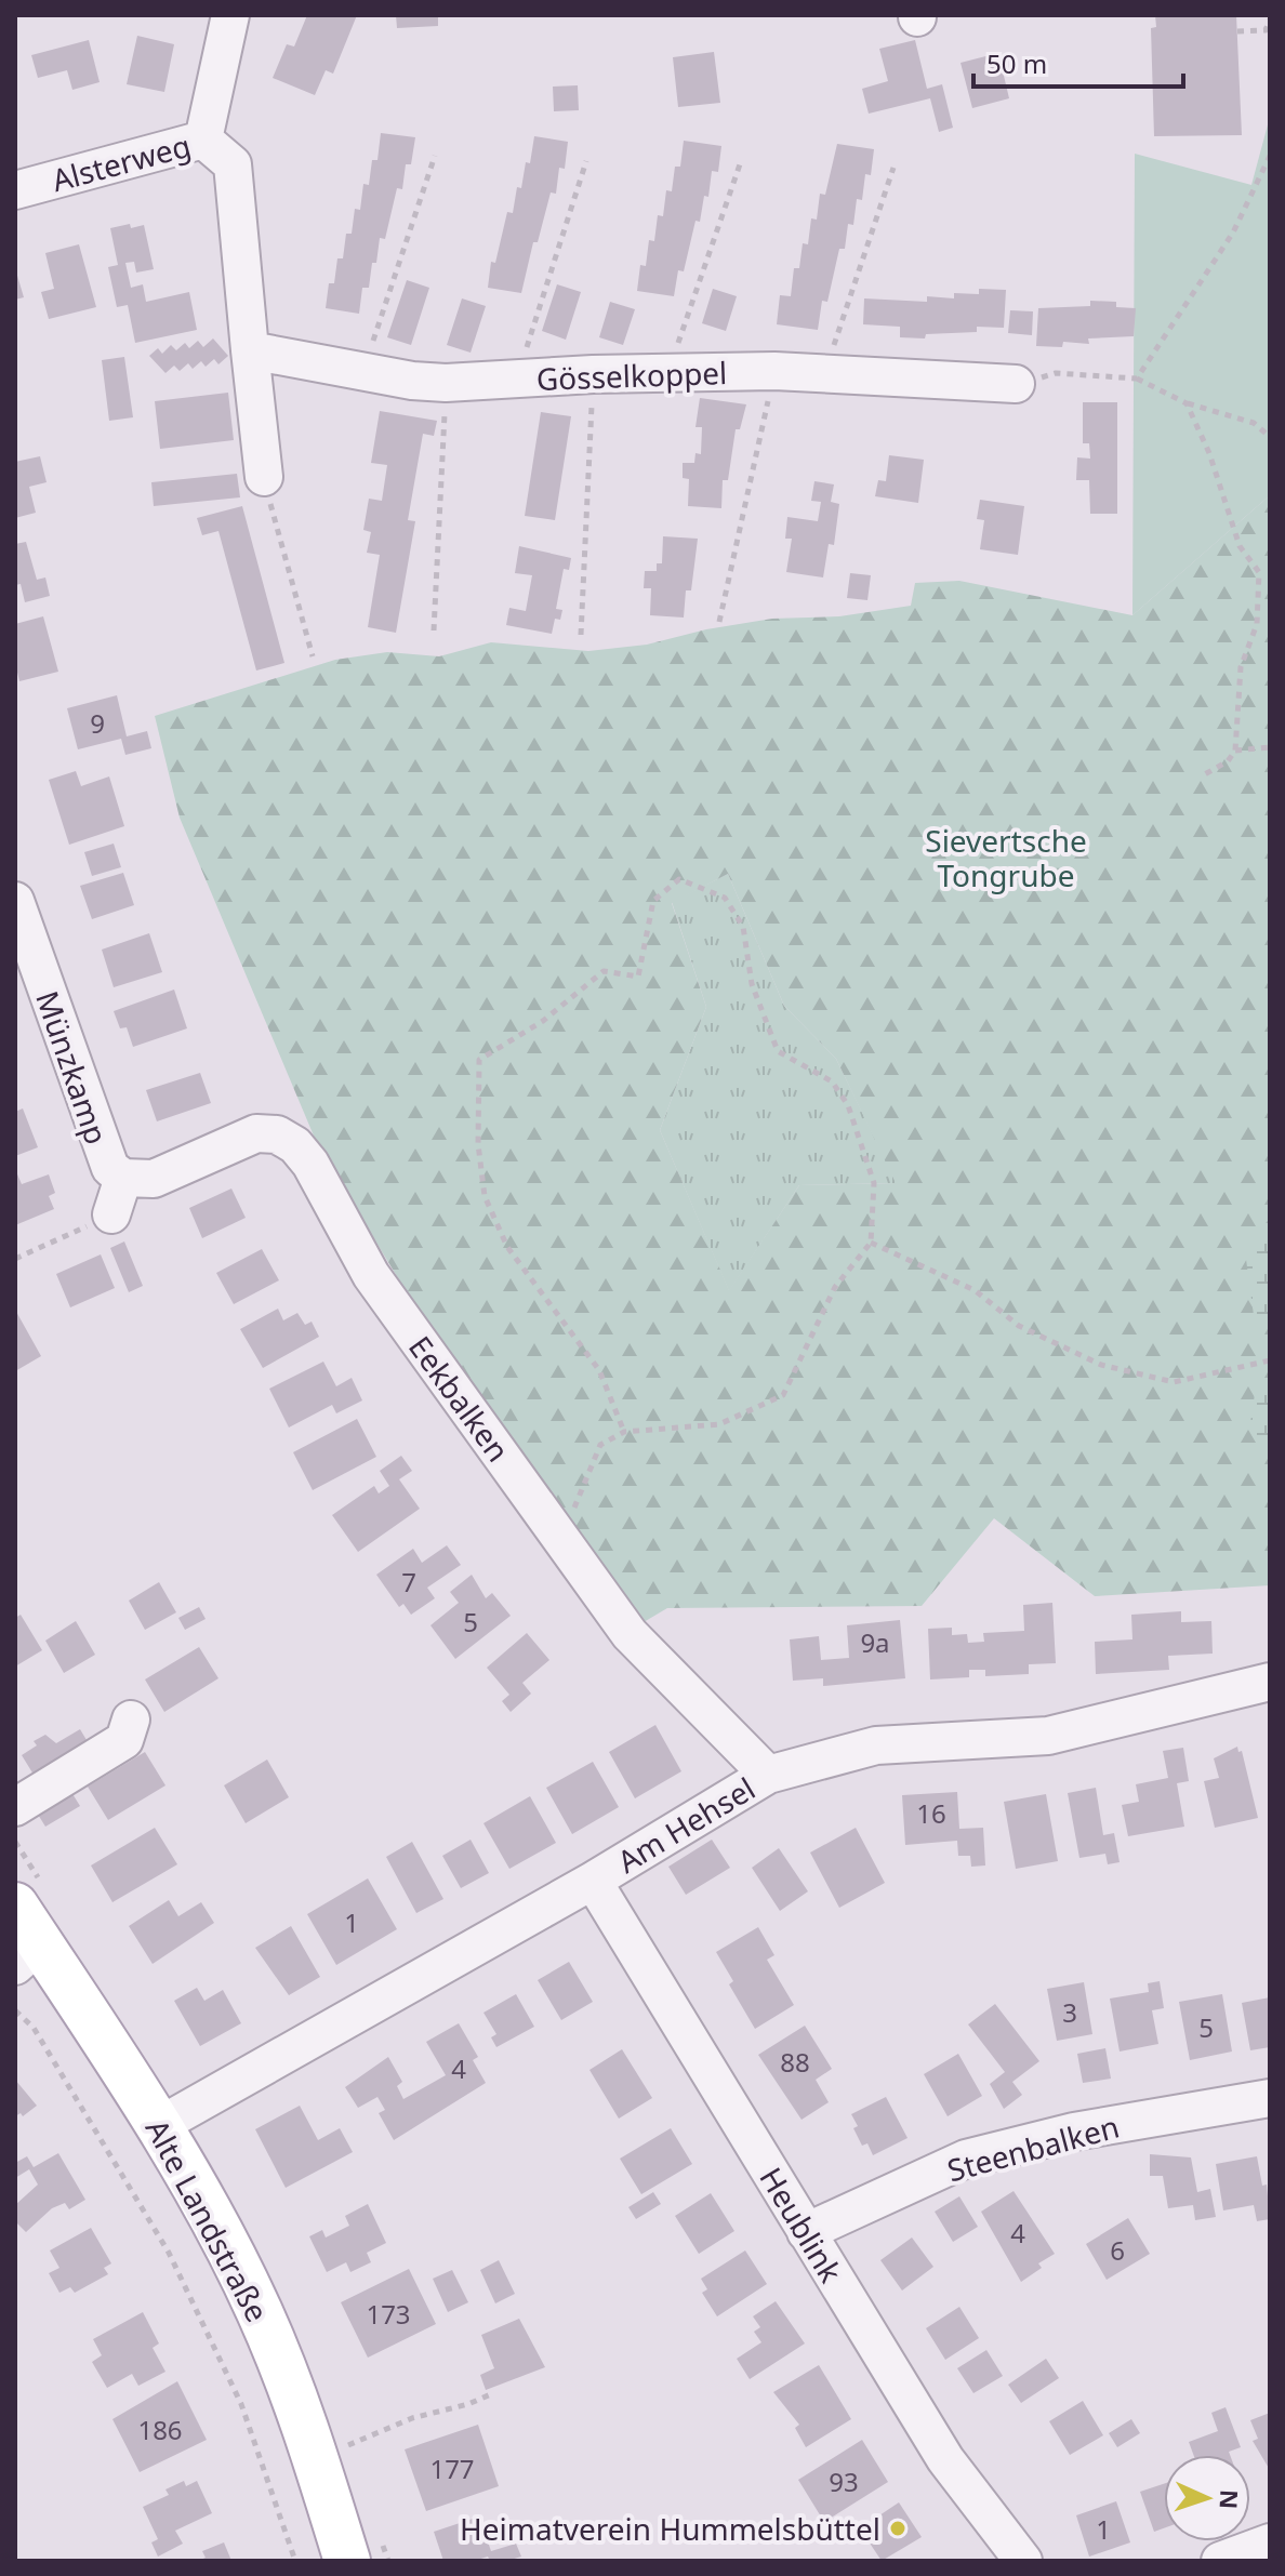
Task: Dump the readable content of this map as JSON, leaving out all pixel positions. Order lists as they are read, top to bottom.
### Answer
{
  "streets": {
    "main road": ["Alte Landstraße"],
    "street": [
      "Alsterweg",
      "Gösselkoppel",
      "Münzkamp",
      "Eekbalken",
      "Am Hehsel",
      "Steenbalken",
      "Heublink"
    ]
  },
  "crossings": [
    ["Münzkamp", "Eekbalken"],
    ["Eekbalken", "Am Hehsel"],
    ["Am Hehsel", "Alte Landstraße"],
    ["Am Hehsel", "Heublink"],
    ["Steenbalken", "Heublink"]
  ],
  "parks": ["Sievertsche Tongrube"],
  "places": ["Heimatverein Hummelsbüttel"],
  "house_numbers": [
    "9",
    "7",
    "5",
    "9a",
    "16",
    "1",
    "3",
    "5",
    "88",
    "4",
    "4",
    "6",
    "173",
    "186",
    "177",
    "93",
    "1"
  ],
  "scale_bar": "50 m",
  "north": "right"
}
